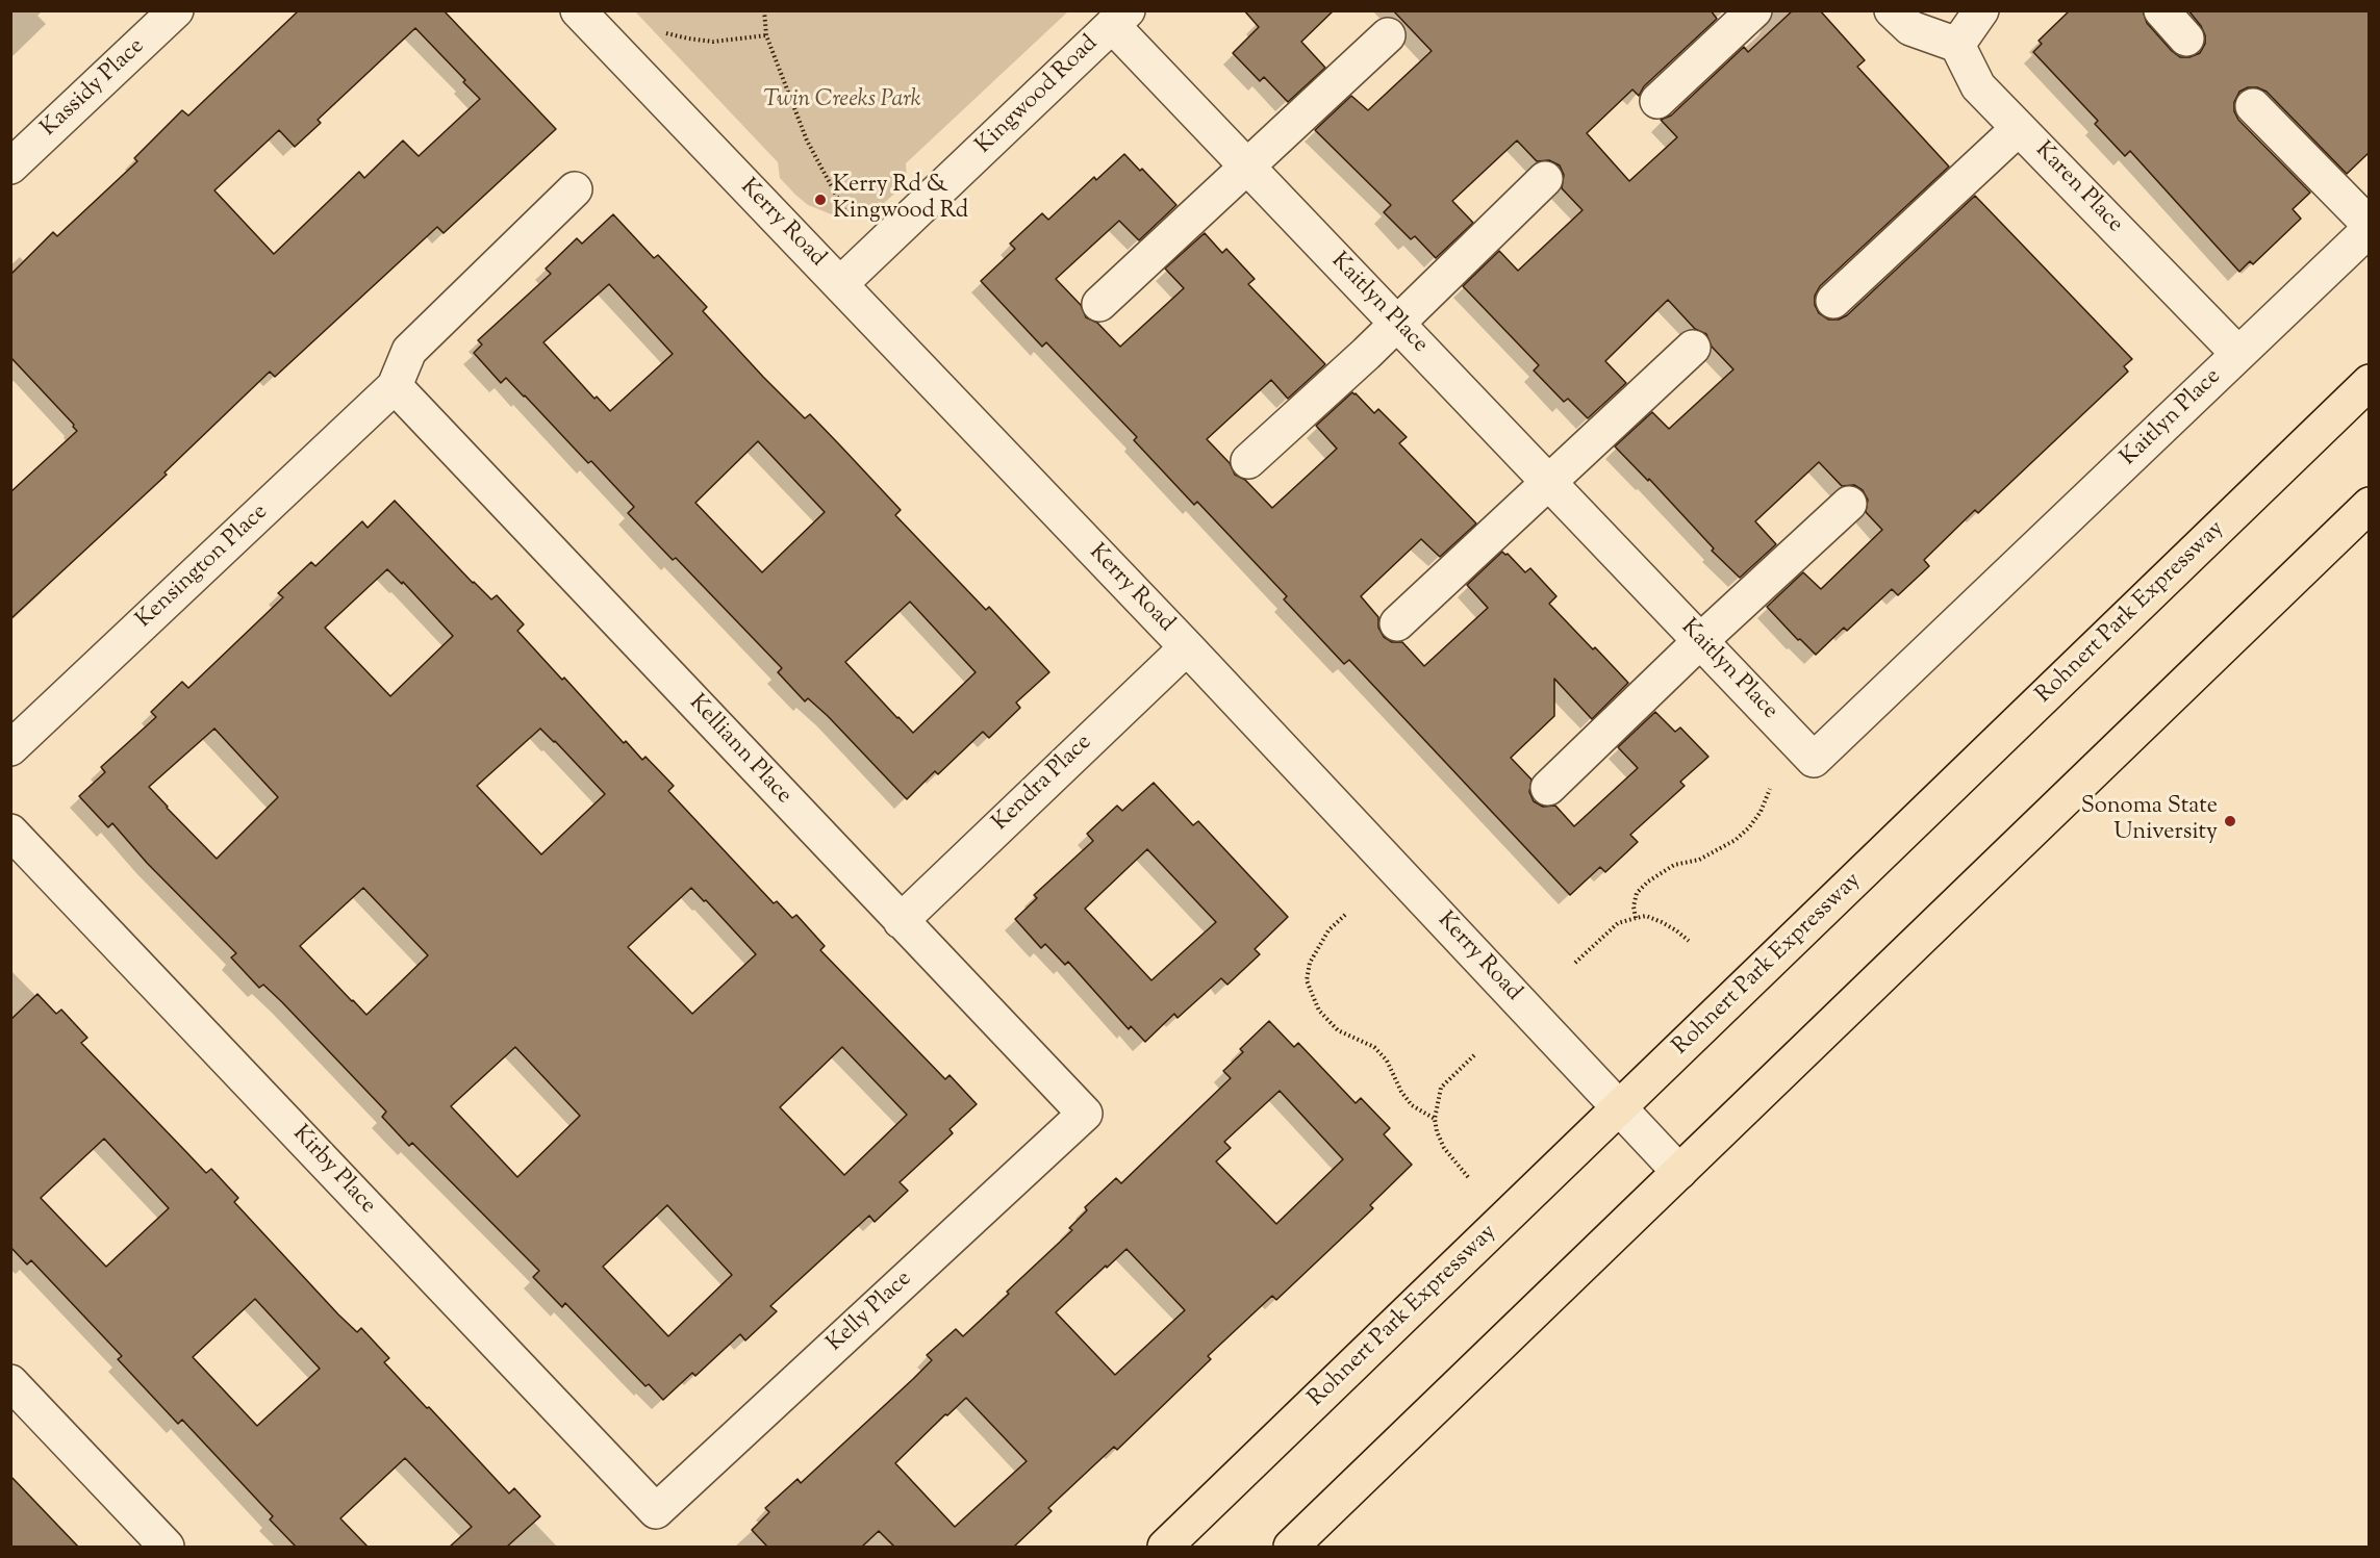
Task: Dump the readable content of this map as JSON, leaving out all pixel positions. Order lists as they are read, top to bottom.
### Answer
{
  "streets": {
    "main road": ["Rohnert Park Expressway"],
    "street": [
      "Kassidy Place",
      "Kingwood Road",
      "Karen Place",
      "Kerry Road",
      "Kaitlyn Place",
      "Kensington Place",
      "Kelliann Place",
      "Kendra Place",
      "Kirby Place",
      "Kelly Place"
    ]
  },
  "crossings": [
    ["Kingwood Road", "Kerry Road"],
    ["Kingwood Road", "Kaitlyn Place"],
    ["Karen Place", "Kaitlyn Place"],
    ["Kerry Road", "Rohnert Park Expressway"],
    ["Kerry Road", "Kendra Place"],
    ["Kensington Place", "Kelliann Place"],
    ["Kelliann Place", "Kendra Place"],
    ["Kelliann Place", "Kelly Place"],
    ["Kirby Place", "Kelly Place"]
  ],
  "parks": ["Twin Creeks Park"],
  "places": ["Kerry Rd & Kingwood Rd", "Sonoma State University"]
}
